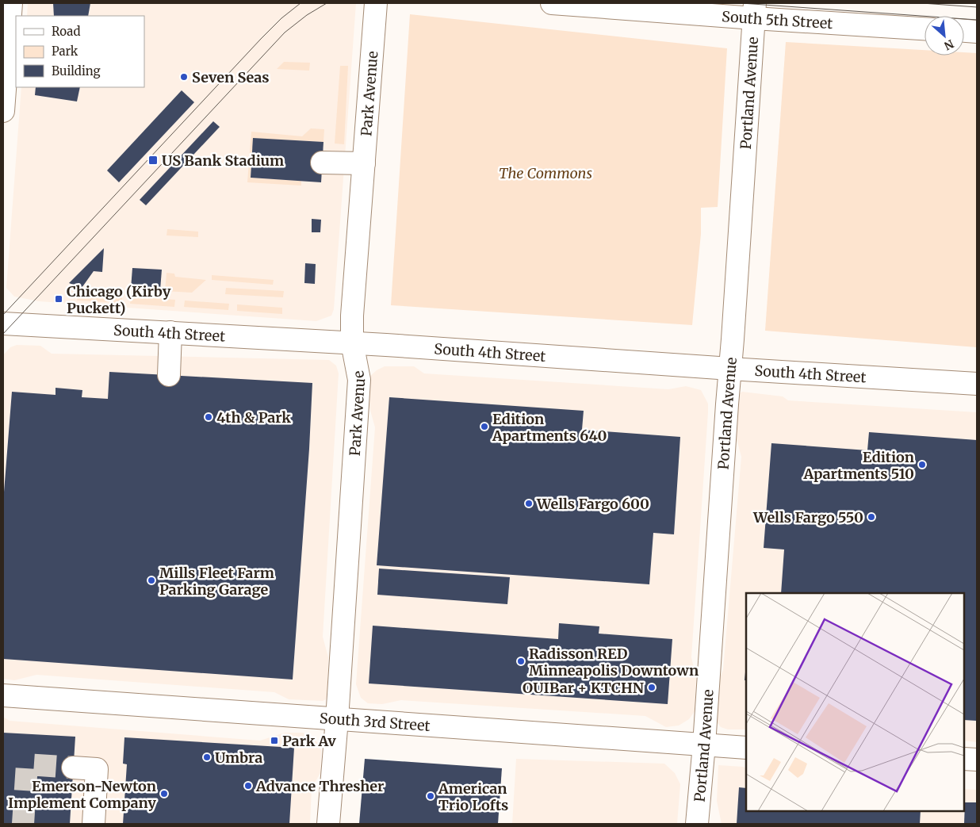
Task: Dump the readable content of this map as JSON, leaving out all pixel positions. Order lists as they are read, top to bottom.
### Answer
{
  "streets": {
    "street": [
      "South 5th Street",
      "Park Avenue",
      "Portland Avenue",
      "South 4th Street",
      "South 3rd Street"
    ]
  },
  "crossings": [
    ["South 5th Street", "Portland Avenue"],
    ["Park Avenue", "South 4th Street"],
    ["Park Avenue", "South 3rd Street"],
    ["Portland Avenue", "South 4th Street"],
    ["Portland Avenue", "South 3rd Street"]
  ],
  "parks": ["The Commons"],
  "places": {
    "other": [
      "Seven Seas",
      "4th & Park",
      "Edition Apartments 640",
      "Edition Apartments 510",
      "Wells Fargo 600",
      "Wells Fargo 550",
      "Mills Fleet Farm Parking Garage",
      "Radisson RED Minneapolis Downtown",
      "OUIBar + KTCHN",
      "Umbra",
      "Advance Thresher",
      "Emerson-Newton Implement Company",
      "American Trio Lofts"
    ],
    "transit": ["US Bank Stadium", "Chicago (Kirby Puckett)", "Park Av"]
  },
  "legend": ["Road", "Park", "Building"],
  "north": "bottom right"
}
